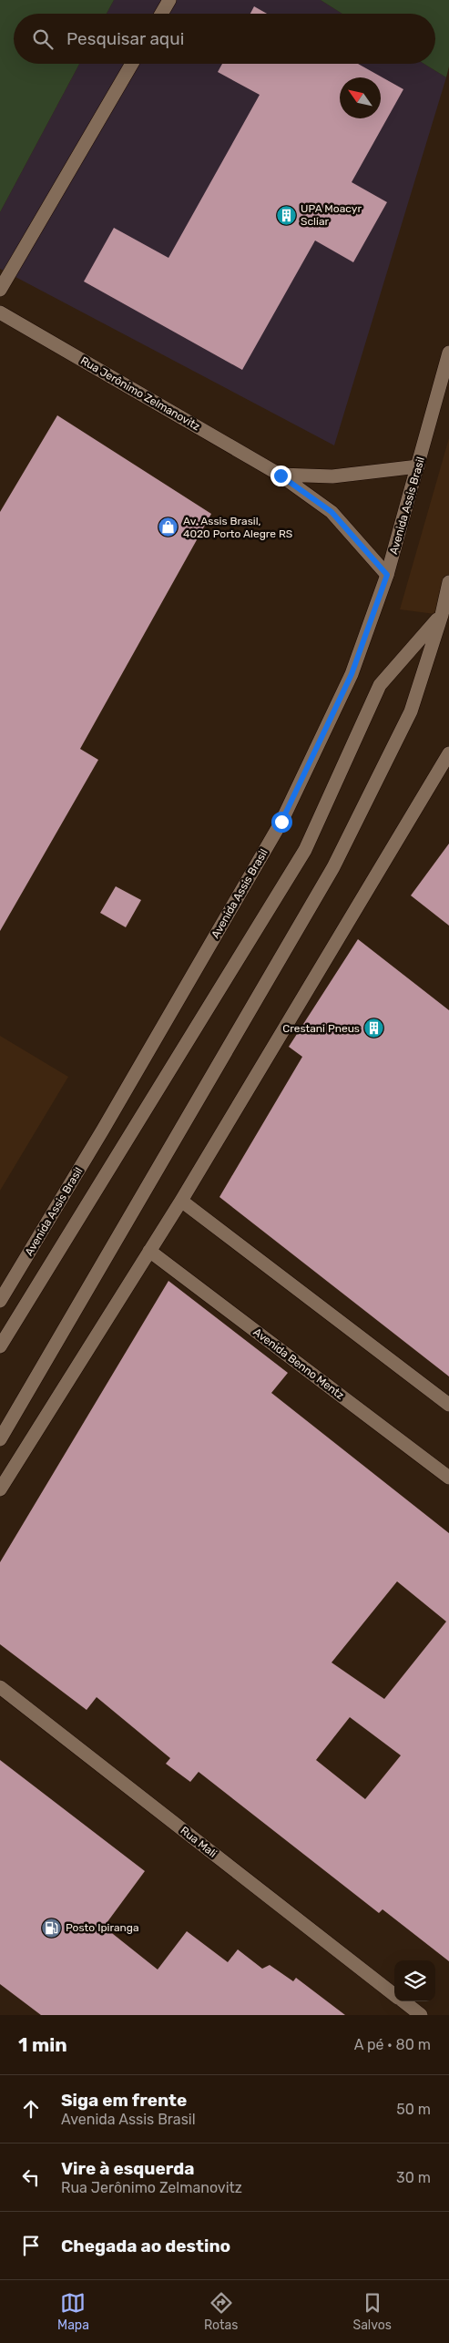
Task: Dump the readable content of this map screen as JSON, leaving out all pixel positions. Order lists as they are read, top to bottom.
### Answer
{
  "streets": {
    "main road": [
      "Rua Jerônimo Zelmanovitz",
      "Avenida Assis Brasil",
      "Avenida Benno Mentz",
      "Rua Mali"
    ]
  },
  "crossings": [
    ["Rua Jerônimo Zelmanovitz", "Avenida Assis Brasil"]
  ],
  "places": {
    "building": ["UPA Moacyr Scliar", "Crestani Pneus"],
    "shop": ["Av. Assis Brasil, 4020 Porto Alegre RS"],
    "fuel station": ["Posto Ipiranga"]
  },
  "north": "top left",
  "page": {
    "search": "Pesquisar aqui",
    "heading": ["1 min", "A pé · 80 m"],
    "list": [
      ["Siga em frente", "Avenida Assis Brasil", "50 m"],
      ["Vire à esquerda", "Rua Jerônimo Zelmanovitz", "30 m"],
      "Chegada ao destino"
    ],
    "nav": ["Mapa", "Rotas", "Salvos"]
  }
}
